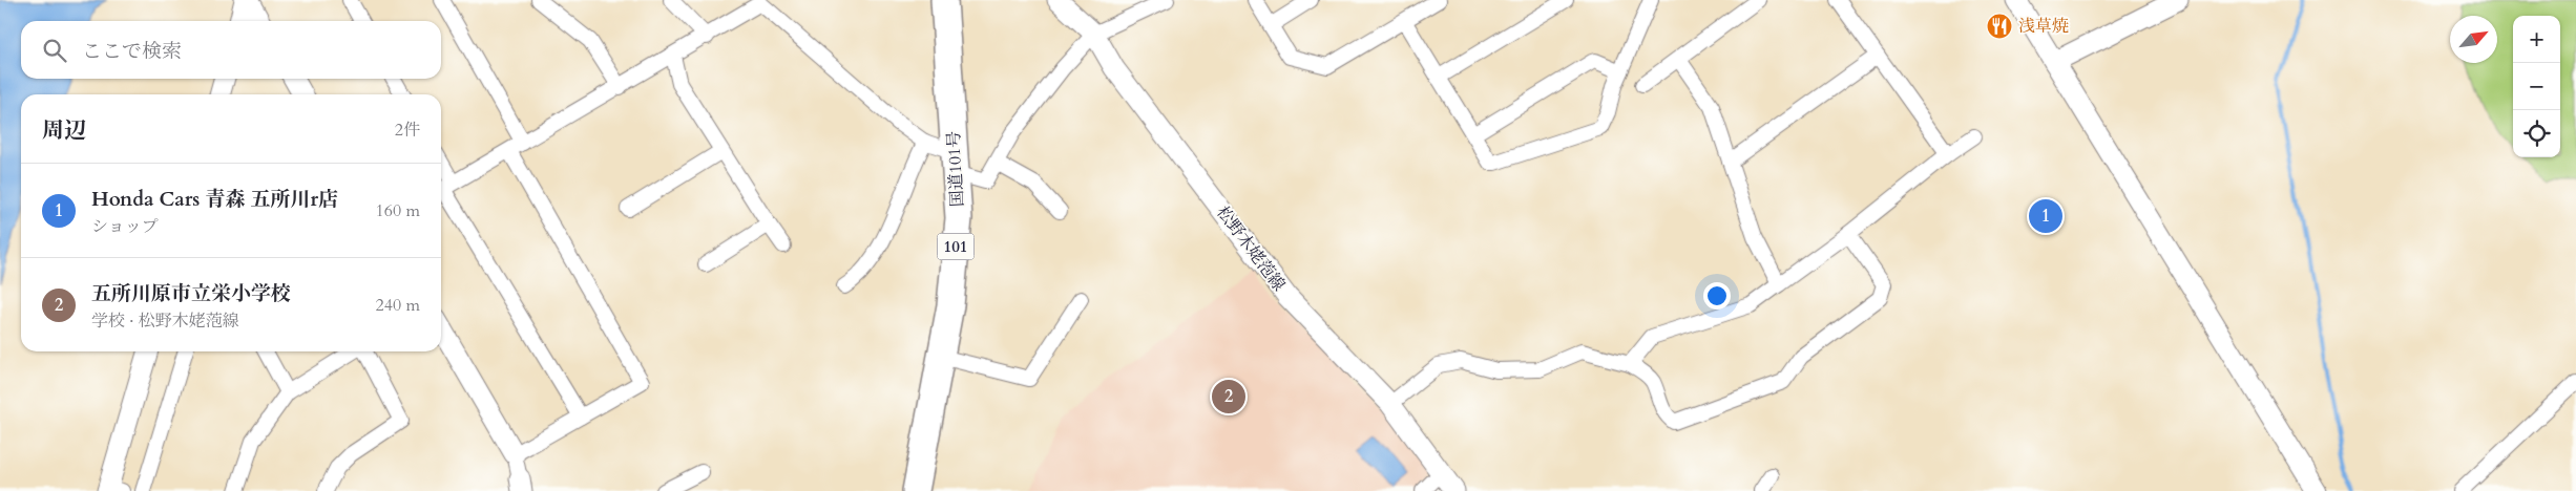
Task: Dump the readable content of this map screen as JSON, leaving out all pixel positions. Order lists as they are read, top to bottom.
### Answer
{
  "streets": {
    "highway": ["国道101号", "101"],
    "street": ["松野木姥萢線"]
  },
  "places": {
    "restaurant": ["浅草焼"]
  },
  "north": "top right",
  "page": {
    "map_buttons": ["+", "−"],
    "search": "ここで検索",
    "heading": ["周辺", "2件"],
    "list": [
      {
        "mark": "1",
        "name": "Honda Cars 青森 五所川r店",
        "note": "ショップ",
        "value": "160 m"
      },
      {
        "mark": "2",
        "name": "五所川原市立栄小学校",
        "note": "学校 · 松野木姥萢線",
        "value": "240 m"
      }
    ],
    "pins": ["1", "2"]
  }
}
